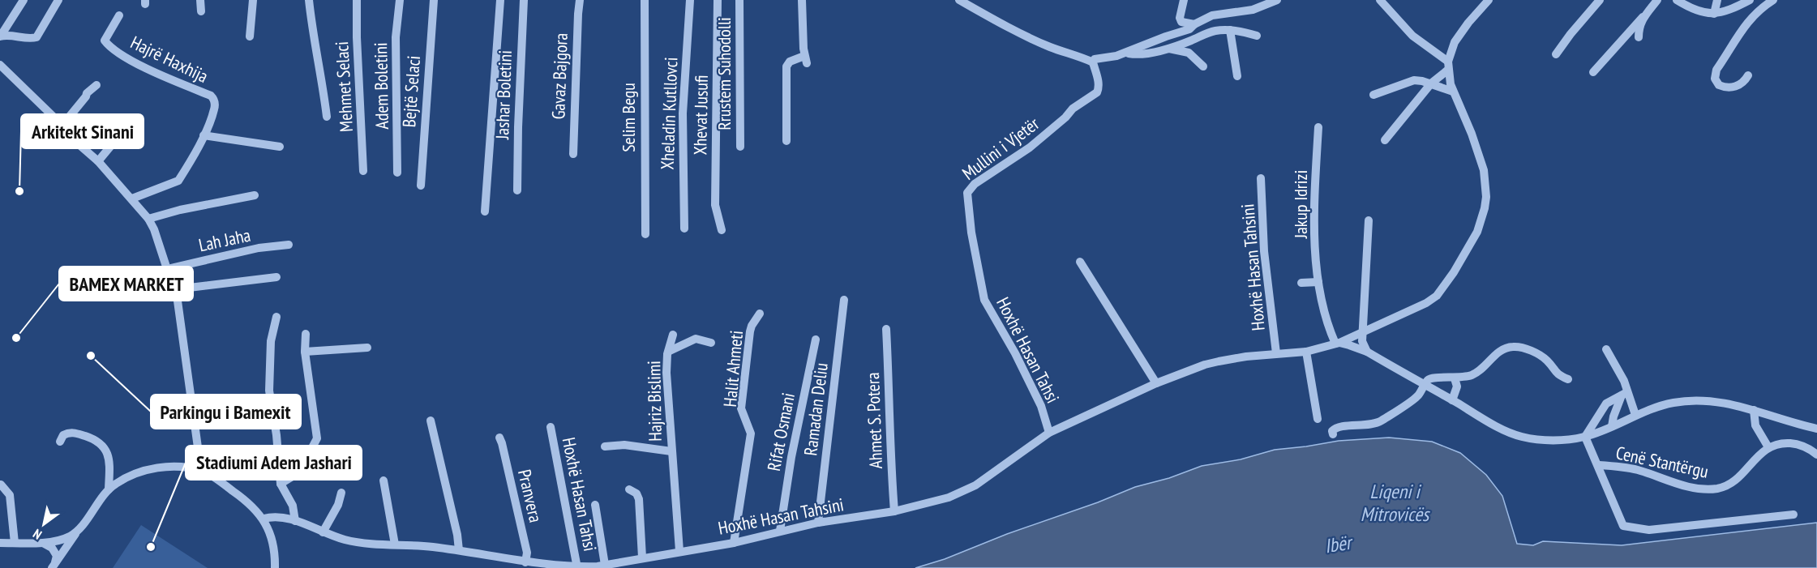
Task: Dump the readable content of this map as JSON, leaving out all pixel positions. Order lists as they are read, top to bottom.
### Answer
{
  "streets": {
    "street": [
      "Hajrë Haxhija",
      "Rrustem Suhodolli",
      "Gavaz Bajgora",
      "Adem Boletini",
      "Mehmet Selaci",
      "Bejtë Selaci",
      "Jashar Boletini",
      "Xheladin Kutllovci",
      "Xhevat Jusufi",
      "Selim Begu",
      "Mullini i Vjetër",
      "Jakup Idrizi",
      "Lah Jaha",
      "Hoxhë Hasan Tahsini",
      "Hoxhë Hasan Tahsi",
      "Halit Ahmeti",
      "Hajriz Bislimi",
      "Ramadan Deliu",
      "Ahmet S. Potera",
      "Rifat Osmani",
      "Cenë Stantërgu",
      "Pranvera"
    ]
  },
  "crossings": [
    ["Mullini i Vjetër", "Hoxhë Hasan Tahsi"],
    ["Jakup Idrizi", "Hoxhë Hasan Tahsini"],
    ["Jakup Idrizi", "Cenë Stantërgu"],
    ["Hoxhë Hasan Tahsini", "Hoxhë Hasan Tahsi"],
    ["Hoxhë Hasan Tahsini", "Halit Ahmeti"],
    ["Hoxhë Hasan Tahsini", "Hajriz Bislimi"],
    ["Hoxhë Hasan Tahsini", "Ramadan Deliu"],
    ["Hoxhë Hasan Tahsini", "Ahmet S. Potera"],
    ["Hoxhë Hasan Tahsini", "Rifat Osmani"],
    ["Hoxhë Hasan Tahsini", "Cenë Stantërgu"],
    ["Hoxhë Hasan Tahsini", "Pranvera"]
  ],
  "water": ["Liqeni i Mitrovicës", "Ibër"],
  "places": [
    "Arkitekt Sinani",
    "BAMEX MARKET",
    "Parkingu i Bamexit",
    "Stadiumi Adem Jashari"
  ],
  "north": "bottom left"
}
